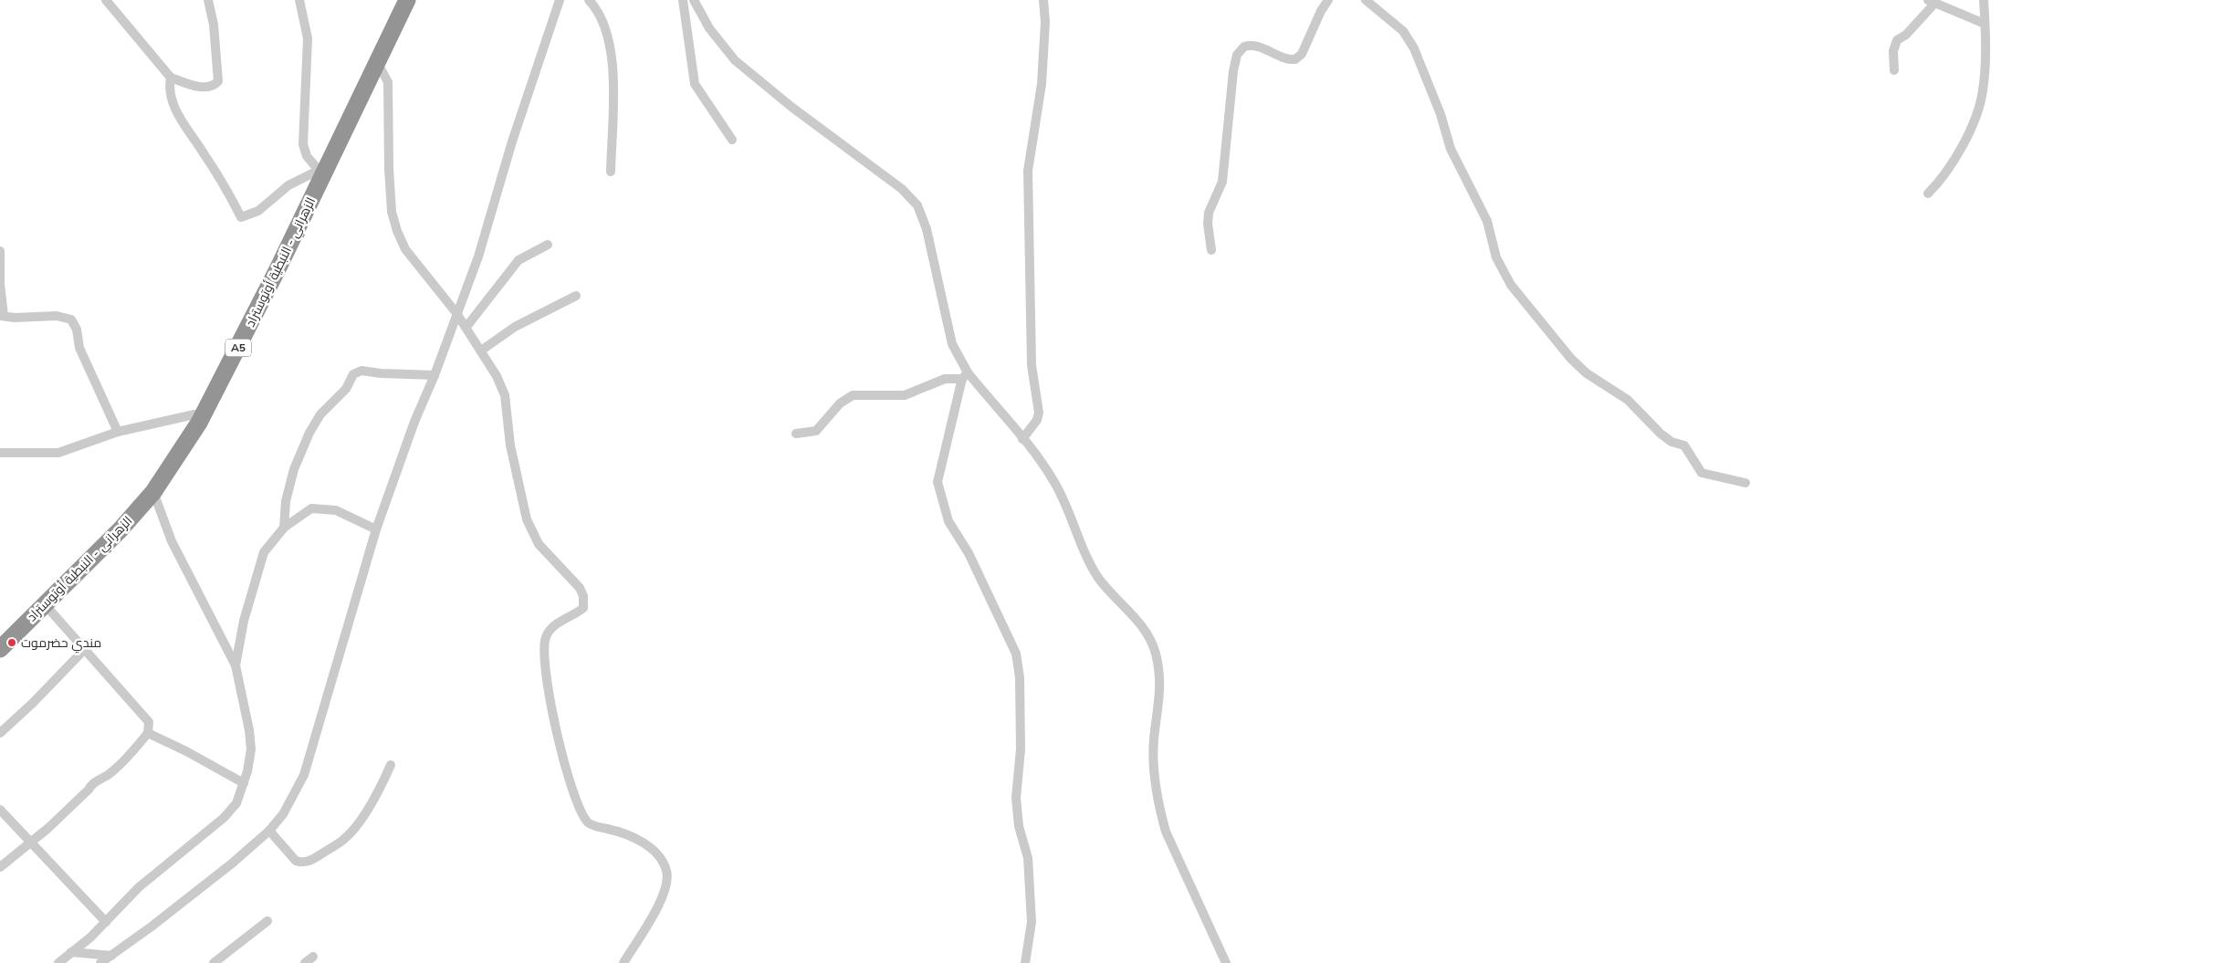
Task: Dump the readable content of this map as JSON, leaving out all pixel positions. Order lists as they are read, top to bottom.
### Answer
{
  "streets": {
    "highway": ["الزهراني - النبطية أوتوستراد", "A5"]
  },
  "places": ["مندي حضرموت"]
}
